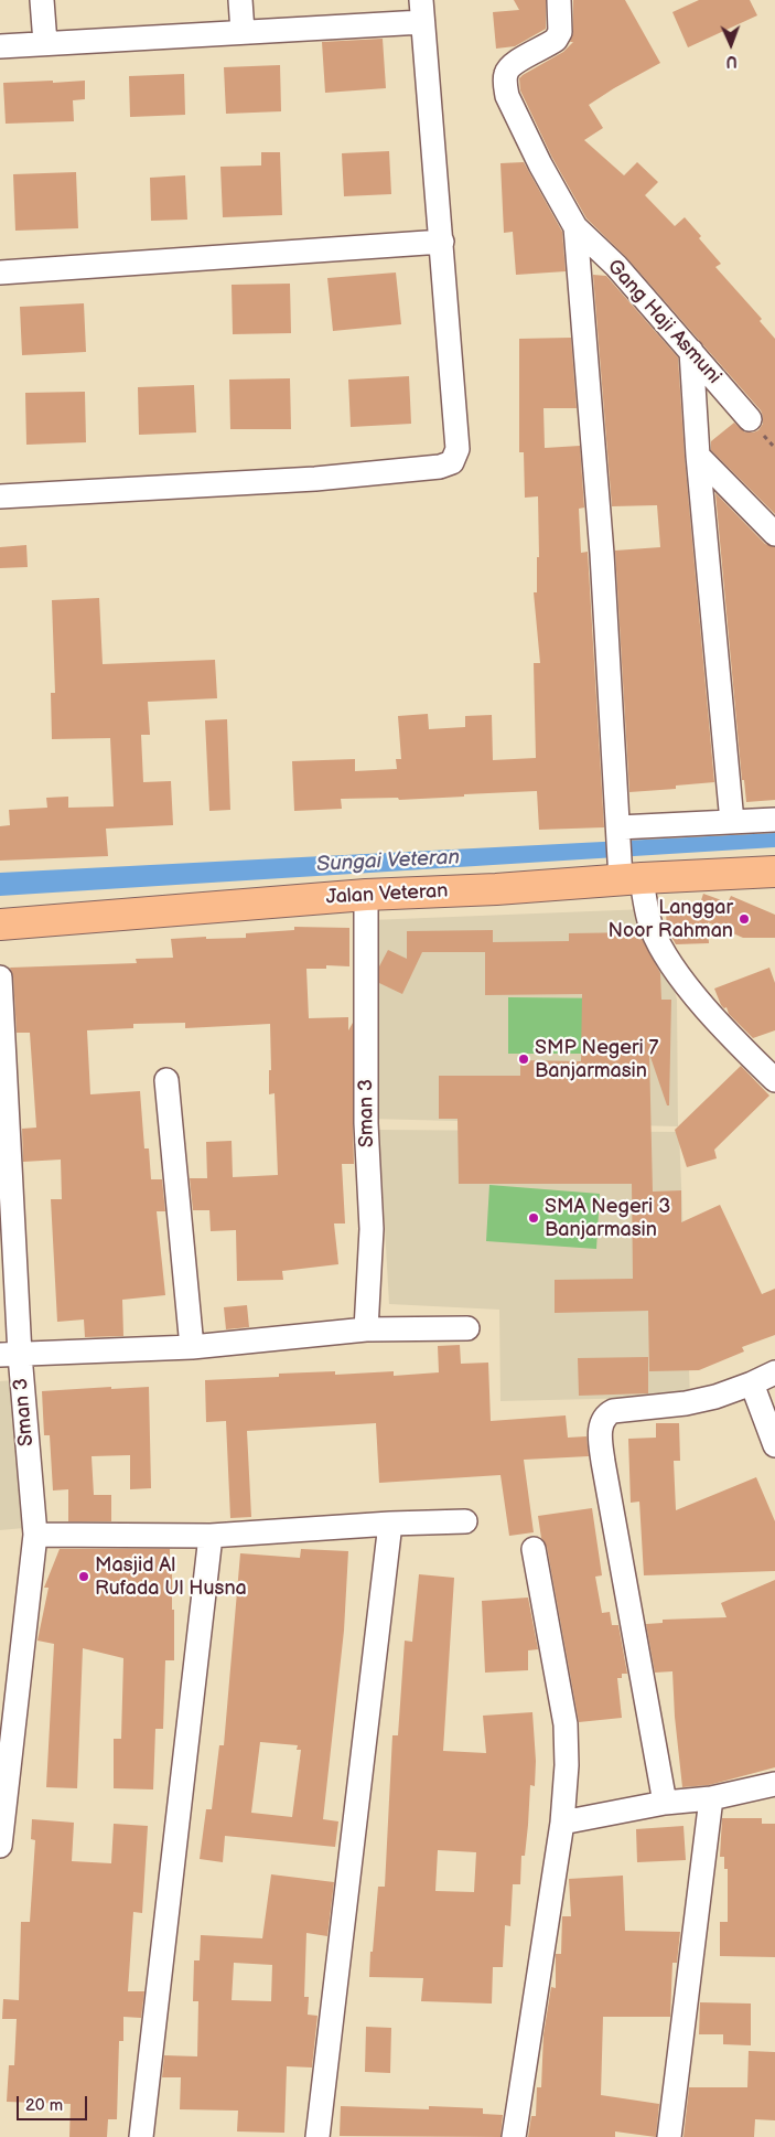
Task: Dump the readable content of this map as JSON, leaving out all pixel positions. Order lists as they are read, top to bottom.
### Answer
{
  "streets": {
    "main road": ["Jalan Veteran"],
    "street": ["Gang Haji Asmuni", "Sman 3"]
  },
  "crossings": [
    ["Jalan Veteran", "Sman 3"]
  ],
  "water": ["Sungai Veteran"],
  "places": [
    "Langgar Noor Rahman",
    "SMP Negeri 7 Banjarmasin",
    "SMA Negeri 3 Banjarmasin",
    "Masjid Al Rufada Ul Husna"
  ],
  "scale_bar": "20 m",
  "north": "bottom"
}
